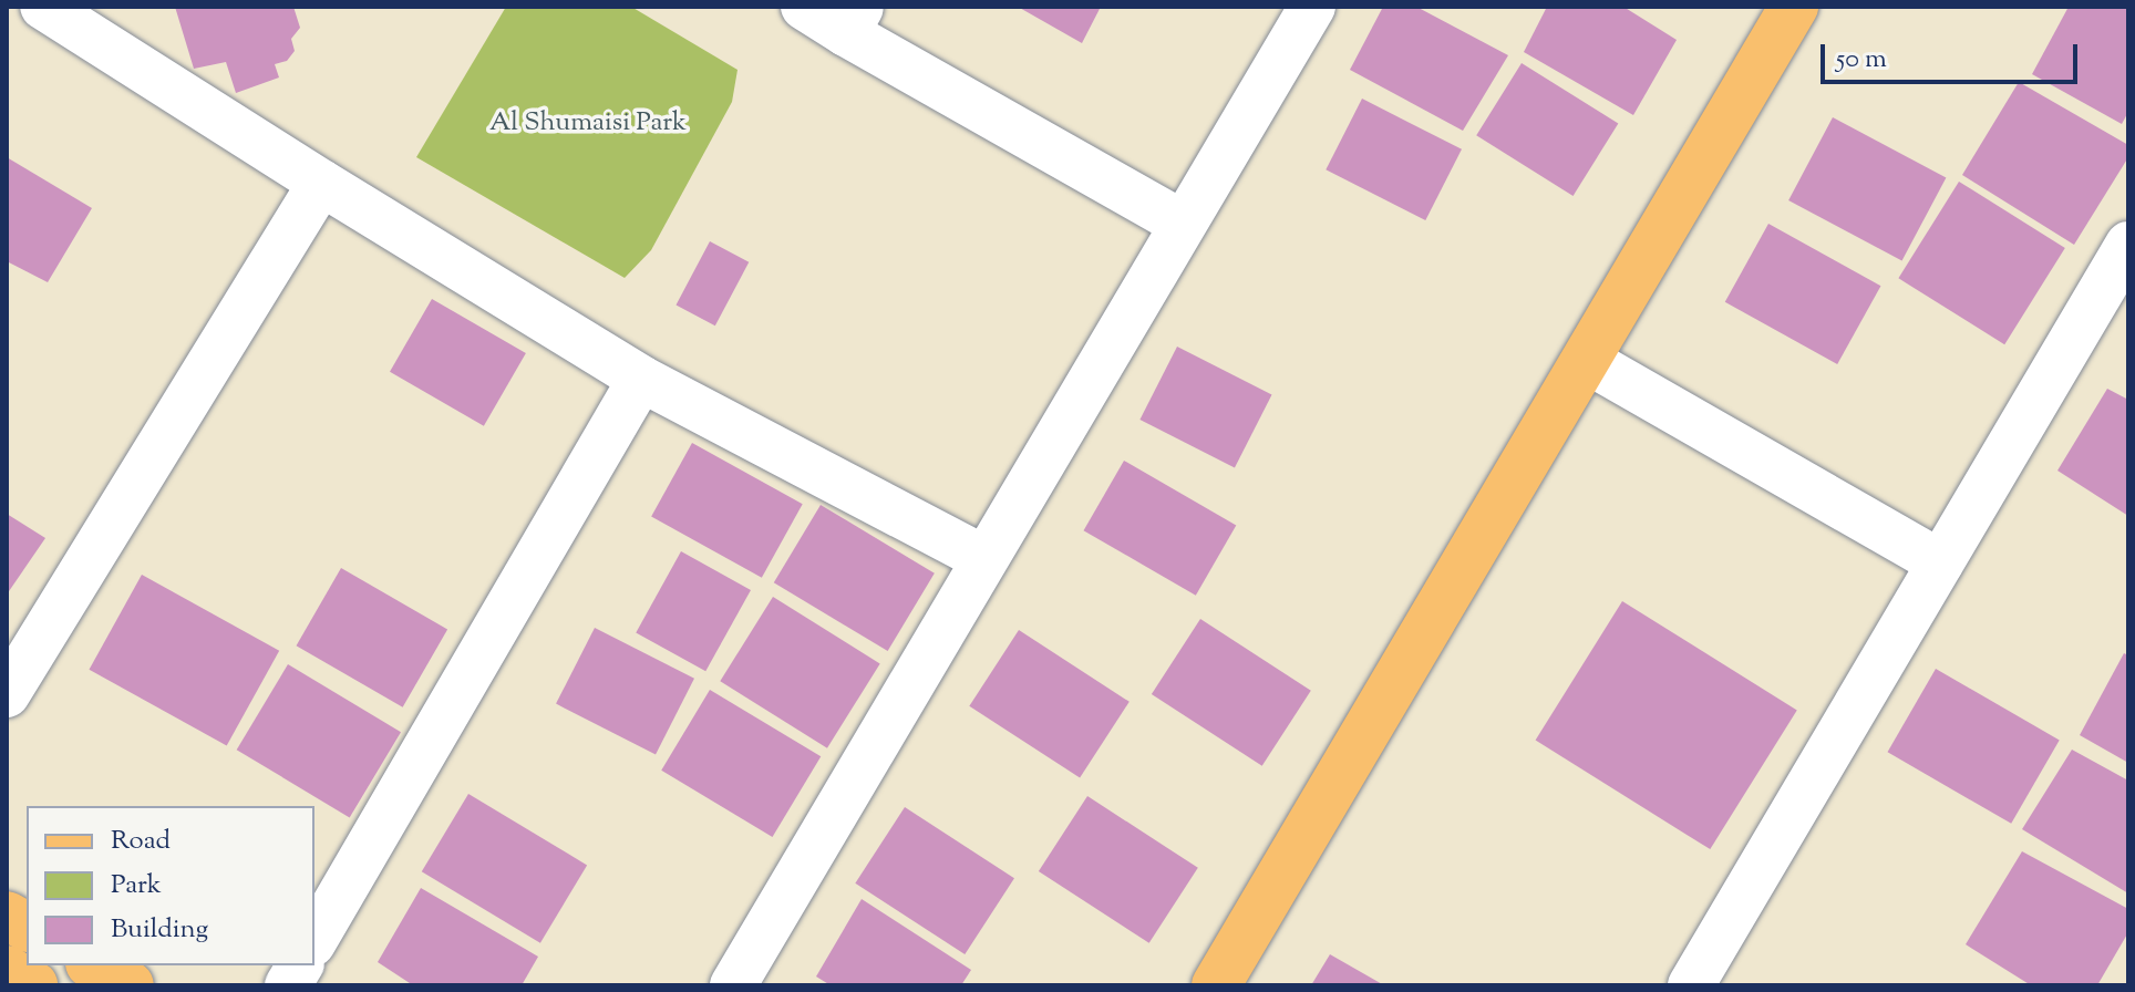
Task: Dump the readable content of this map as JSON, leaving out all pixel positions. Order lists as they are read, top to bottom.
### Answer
{
  "parks": ["Al Shumaisi Park"],
  "legend": ["Road", "Park", "Building"],
  "scale_bar": "50 m"
}
